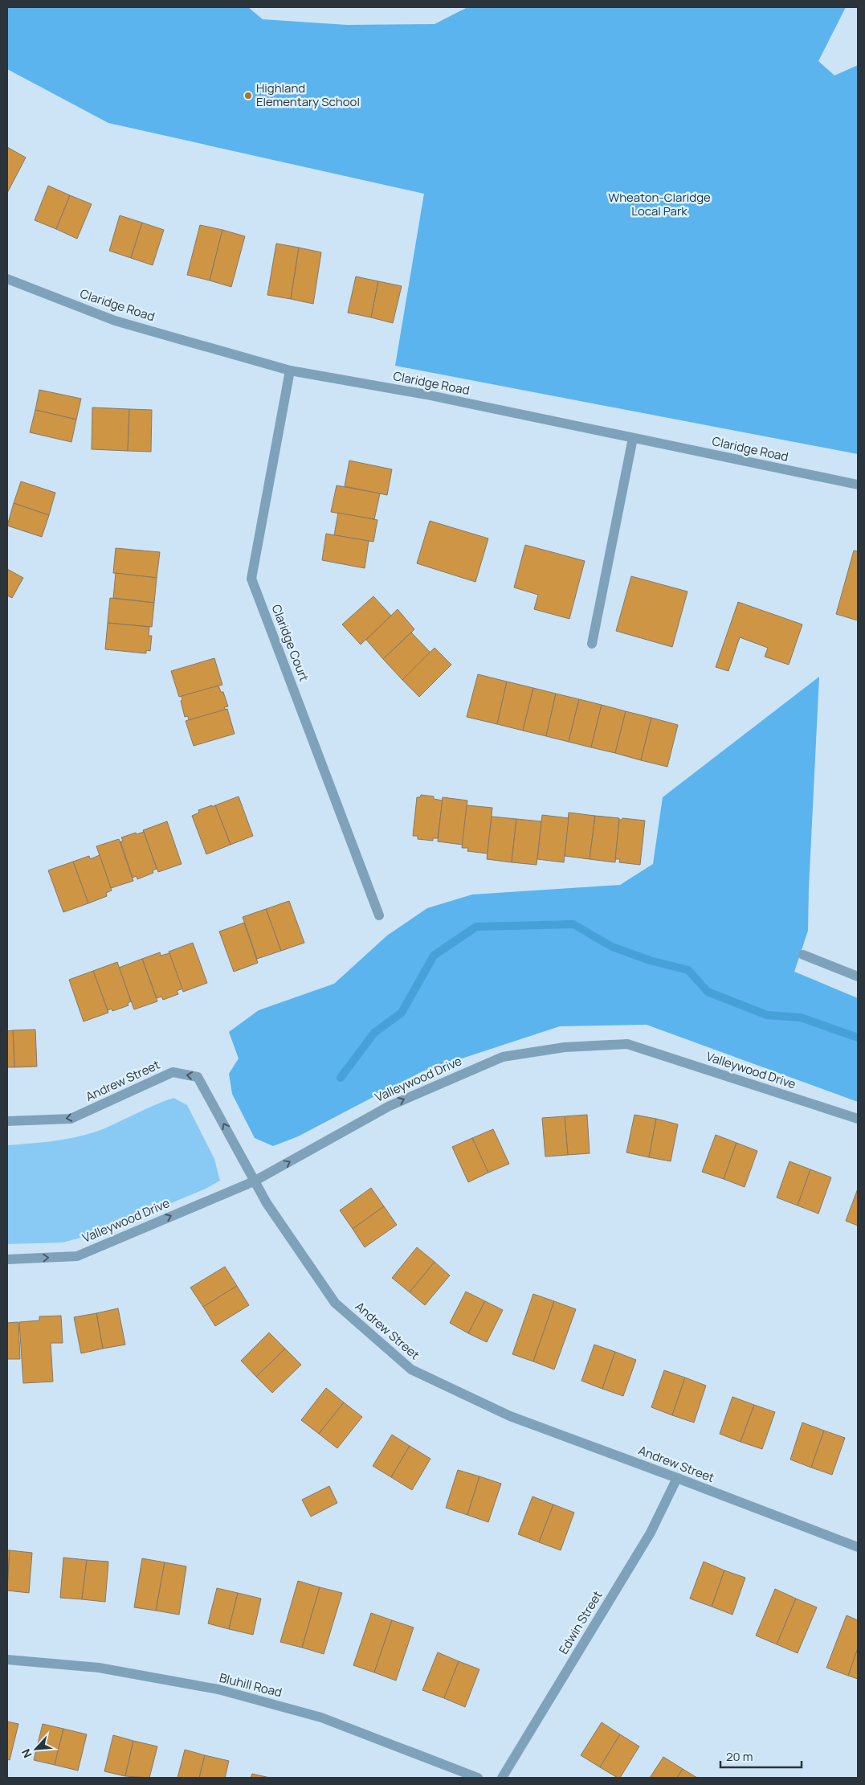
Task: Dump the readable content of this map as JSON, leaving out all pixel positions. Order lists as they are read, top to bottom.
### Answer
{
  "streets": {
    "street": [
      "Claridge Road",
      "Claridge Court",
      "Valleywood Drive",
      "Andrew Street",
      "Edwin Street",
      "Bluhill Road"
    ]
  },
  "crossings": [
    ["Claridge Road", "Claridge Court"],
    ["Valleywood Drive", "Andrew Street"],
    ["Andrew Street", "Edwin Street"]
  ],
  "one_way": ["Valleywood Drive"],
  "parks": ["Wheaton-Claridge Local Park"],
  "places": ["Highland Elementary School"],
  "scale_bar": "20 m",
  "north": "bottom left"
}
